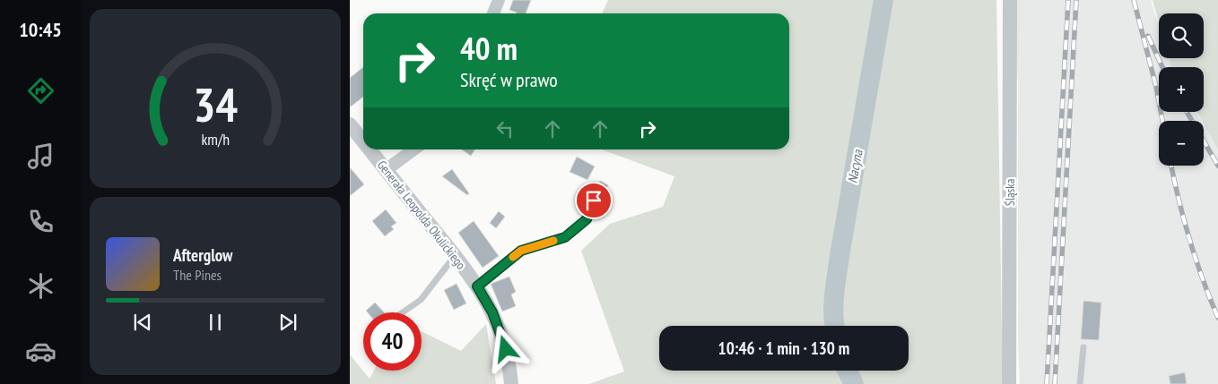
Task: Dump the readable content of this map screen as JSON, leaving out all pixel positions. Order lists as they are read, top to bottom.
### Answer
{
  "streets": {
    "street": ["Śląska", "Generała Leopolda Okulickiego"]
  },
  "water": ["Nacyna"],
  "page": {
    "tabs": "10:45",
    "map_buttons": ["+", "−"],
    "turn": ["40 m", "Skręć w prawo"],
    "song": ["Afterglow", "The Pines"],
    "limit": "40",
    "trip": "10:46 · 1 min · 130 m",
    "gauge": ["34", "km/h"]
  }
}
